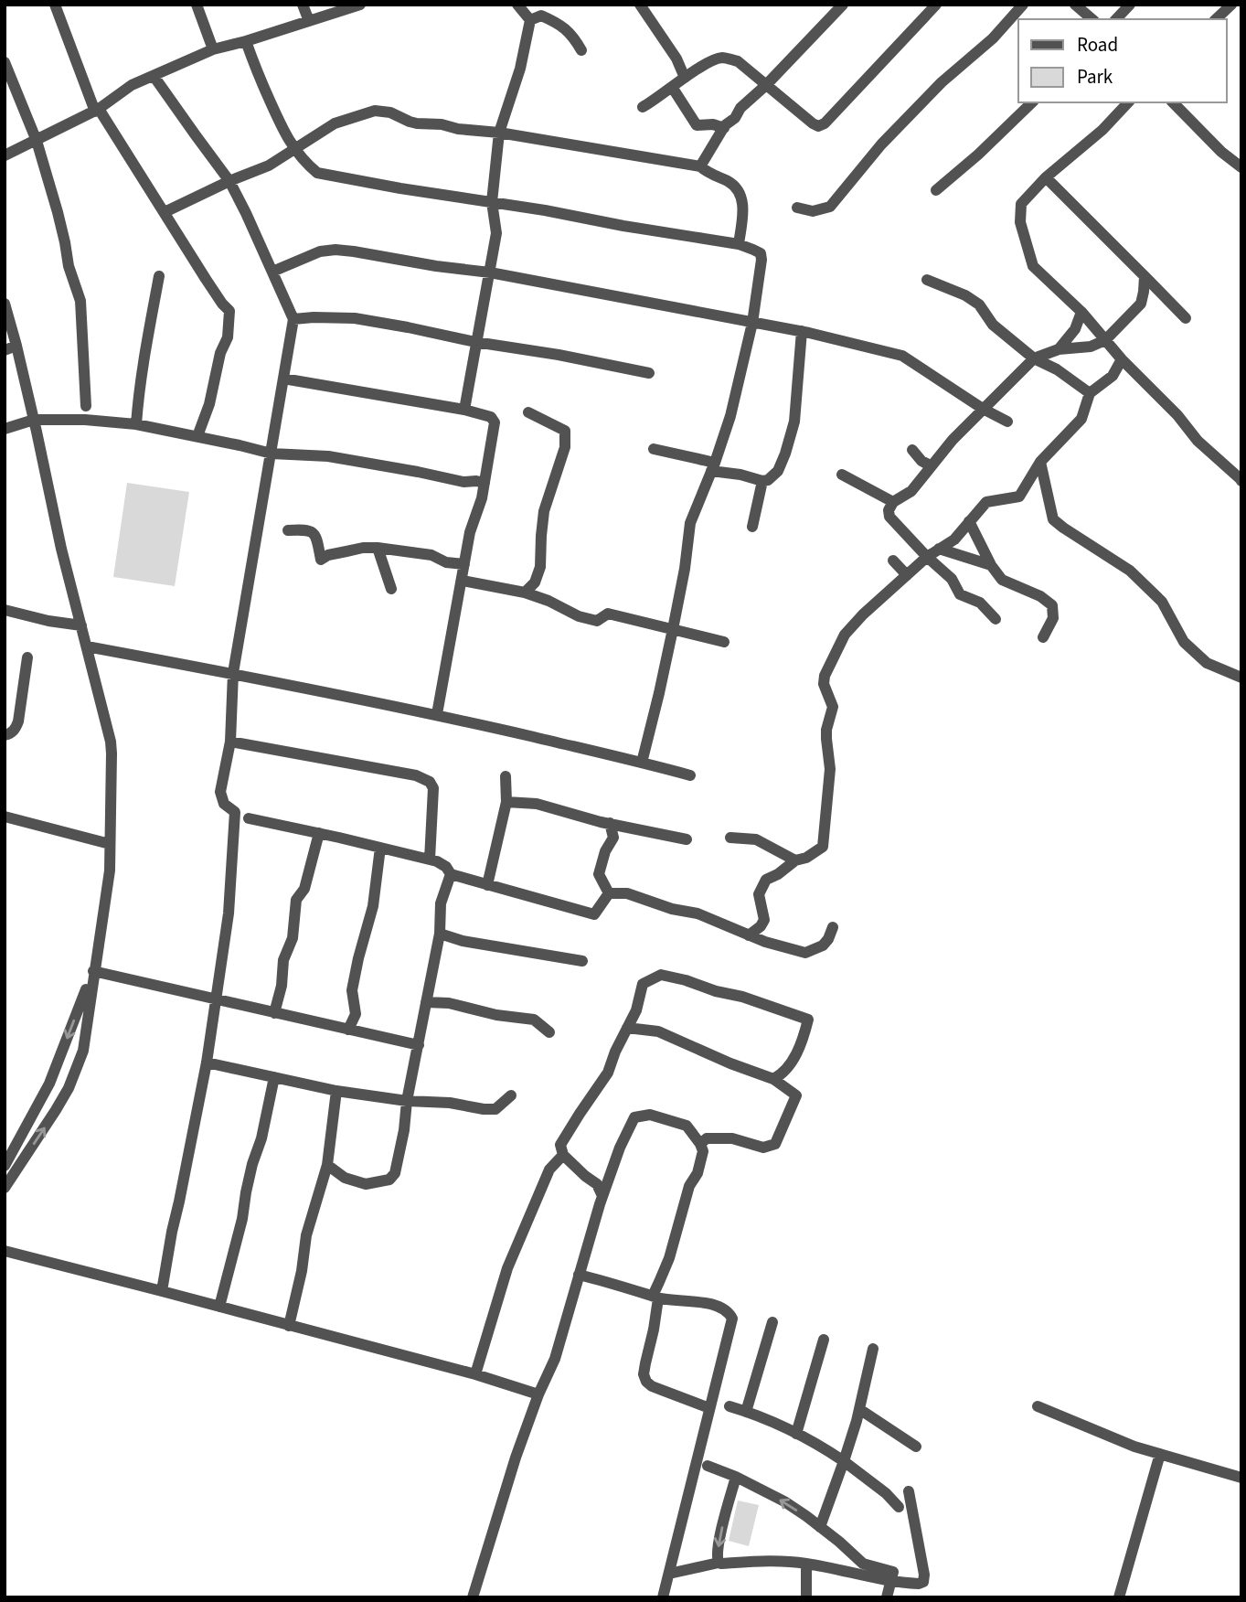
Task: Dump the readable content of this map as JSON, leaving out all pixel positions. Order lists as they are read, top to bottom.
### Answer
{
  "legend": ["Road", "Park"]
}
